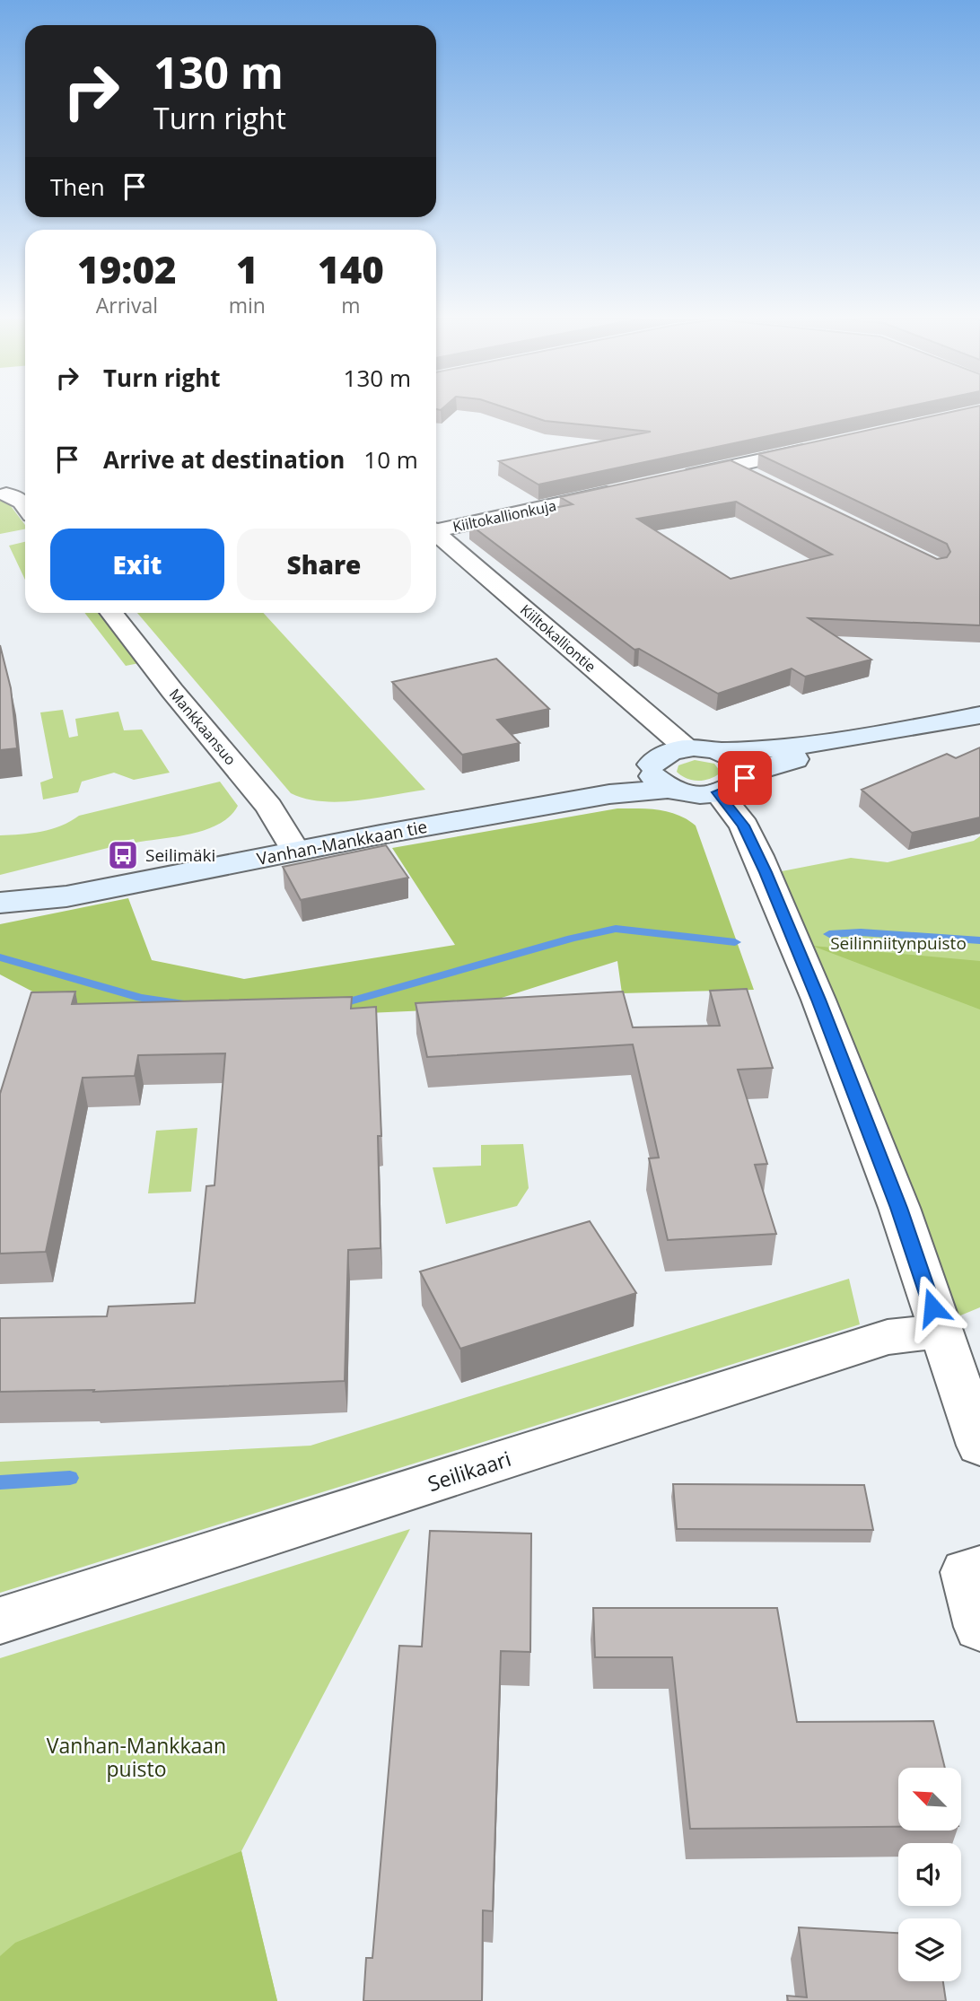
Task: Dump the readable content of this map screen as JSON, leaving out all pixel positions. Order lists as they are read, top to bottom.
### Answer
{
  "streets": {
    "main road": ["Vanhan-Mankkaan tie"],
    "street": [
      "Kiiltokallionkuja",
      "Kiiltokalliontie",
      "Mankkaansuo",
      "Seilikaari"
    ]
  },
  "crossings": [
    ["Kiiltokalliontie", "Vanhan-Mankkaan tie"],
    ["Mankkaansuo", "Vanhan-Mankkaan tie"]
  ],
  "parks": ["Seilinniitynpuisto", "Vanhan-Mankkaan puisto"],
  "places": {
    "bus stop": ["Seilimäki"]
  },
  "north": "top left",
  "page": {
    "turn": ["130 m", "Turn right"],
    "then": "Then",
    "eta": [
      "19:02",
      "Arrival",
      "1",
      "min",
      "140",
      "m"
    ],
    "list": [
      {
        "name": "Turn right",
        "value": "130 m"
      },
      {
        "name": "Arrive at destination",
        "value": "10 m"
      }
    ],
    "buttons": ["Exit", "Share"]
  }
}
